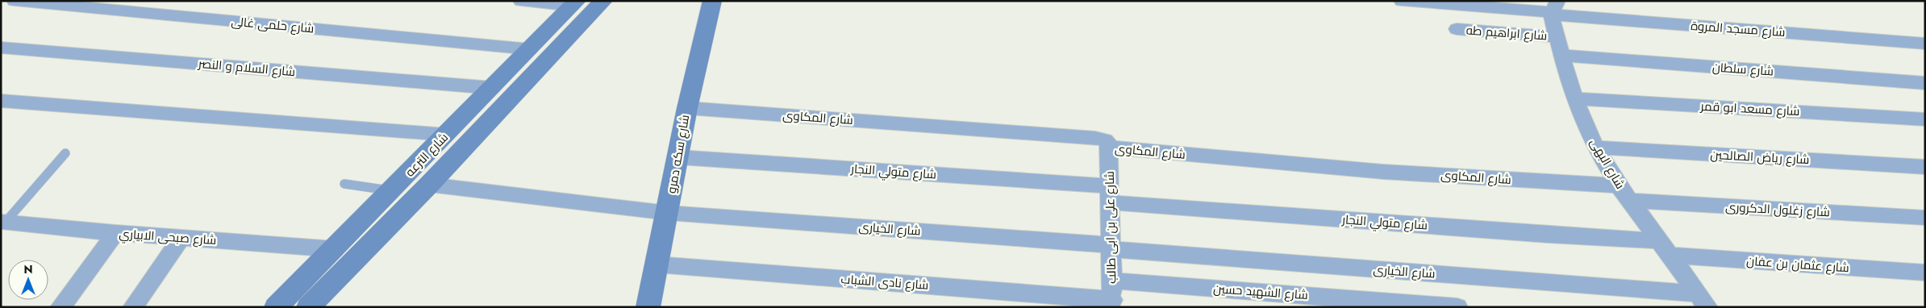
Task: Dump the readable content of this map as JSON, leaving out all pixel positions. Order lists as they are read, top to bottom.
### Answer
{
  "streets": {
    "main road": ["شارع سكه دمرو", "شارع الترعه"],
    "street": [
      "شارع حلمى غالى",
      "شارع مسجد المروة",
      "شارع ابراهيم طه",
      "شارع السلام و النصر",
      "شارع سلطان",
      "شارع مسعد ابو قمر",
      "شارع المكاوى",
      "شارع رياض الصالحين",
      "شارع البهى",
      "شارع متولي النجار",
      "شارع زغلول الدكرورى",
      "شارع على بن ابى طالب",
      "شارع الخيارى",
      "شارع صبحى الابياري",
      "شارع عثمان بن عفان",
      "شارع نادى الشباب",
      "شارع الشهيد حسين"
    ]
  },
  "crossings": [
    ["شارع حلمى غالى", "شارع الترعه"],
    ["شارع مسجد المروة", "شارع البهى"],
    ["شارع ابراهيم طه", "شارع البهى"],
    ["شارع السلام و النصر", "شارع الترعه"],
    ["شارع سلطان", "شارع البهى"],
    ["شارع مسعد ابو قمر", "شارع البهى"],
    ["شارع المكاوى", "شارع سكه دمرو"],
    ["شارع المكاوى", "شارع البهى"],
    ["شارع المكاوى", "شارع على بن ابى طالب"],
    ["شارع سكه دمرو", "شارع متولي النجار"],
    ["شارع سكه دمرو", "شارع الخيارى"],
    ["شارع سكه دمرو", "شارع نادى الشباب"],
    ["شارع الترعه", "شارع الخيارى"],
    ["شارع الترعه", "شارع صبحى الابياري"],
    ["شارع رياض الصالحين", "شارع البهى"],
    ["شارع البهى", "شارع متولي النجار"],
    ["شارع البهى", "شارع زغلول الدكرورى"],
    ["شارع البهى", "شارع الخيارى"],
    ["شارع البهى", "شارع عثمان بن عفان"],
    ["شارع متولي النجار", "شارع على بن ابى طالب"],
    ["شارع متولي النجار", "شارع عثمان بن عفان"],
    ["شارع على بن ابى طالب", "شارع الخيارى"],
    ["شارع على بن ابى طالب", "شارع نادى الشباب"],
    ["شارع على بن ابى طالب", "شارع الشهيد حسين"]
  ],
  "north": "top"
}
